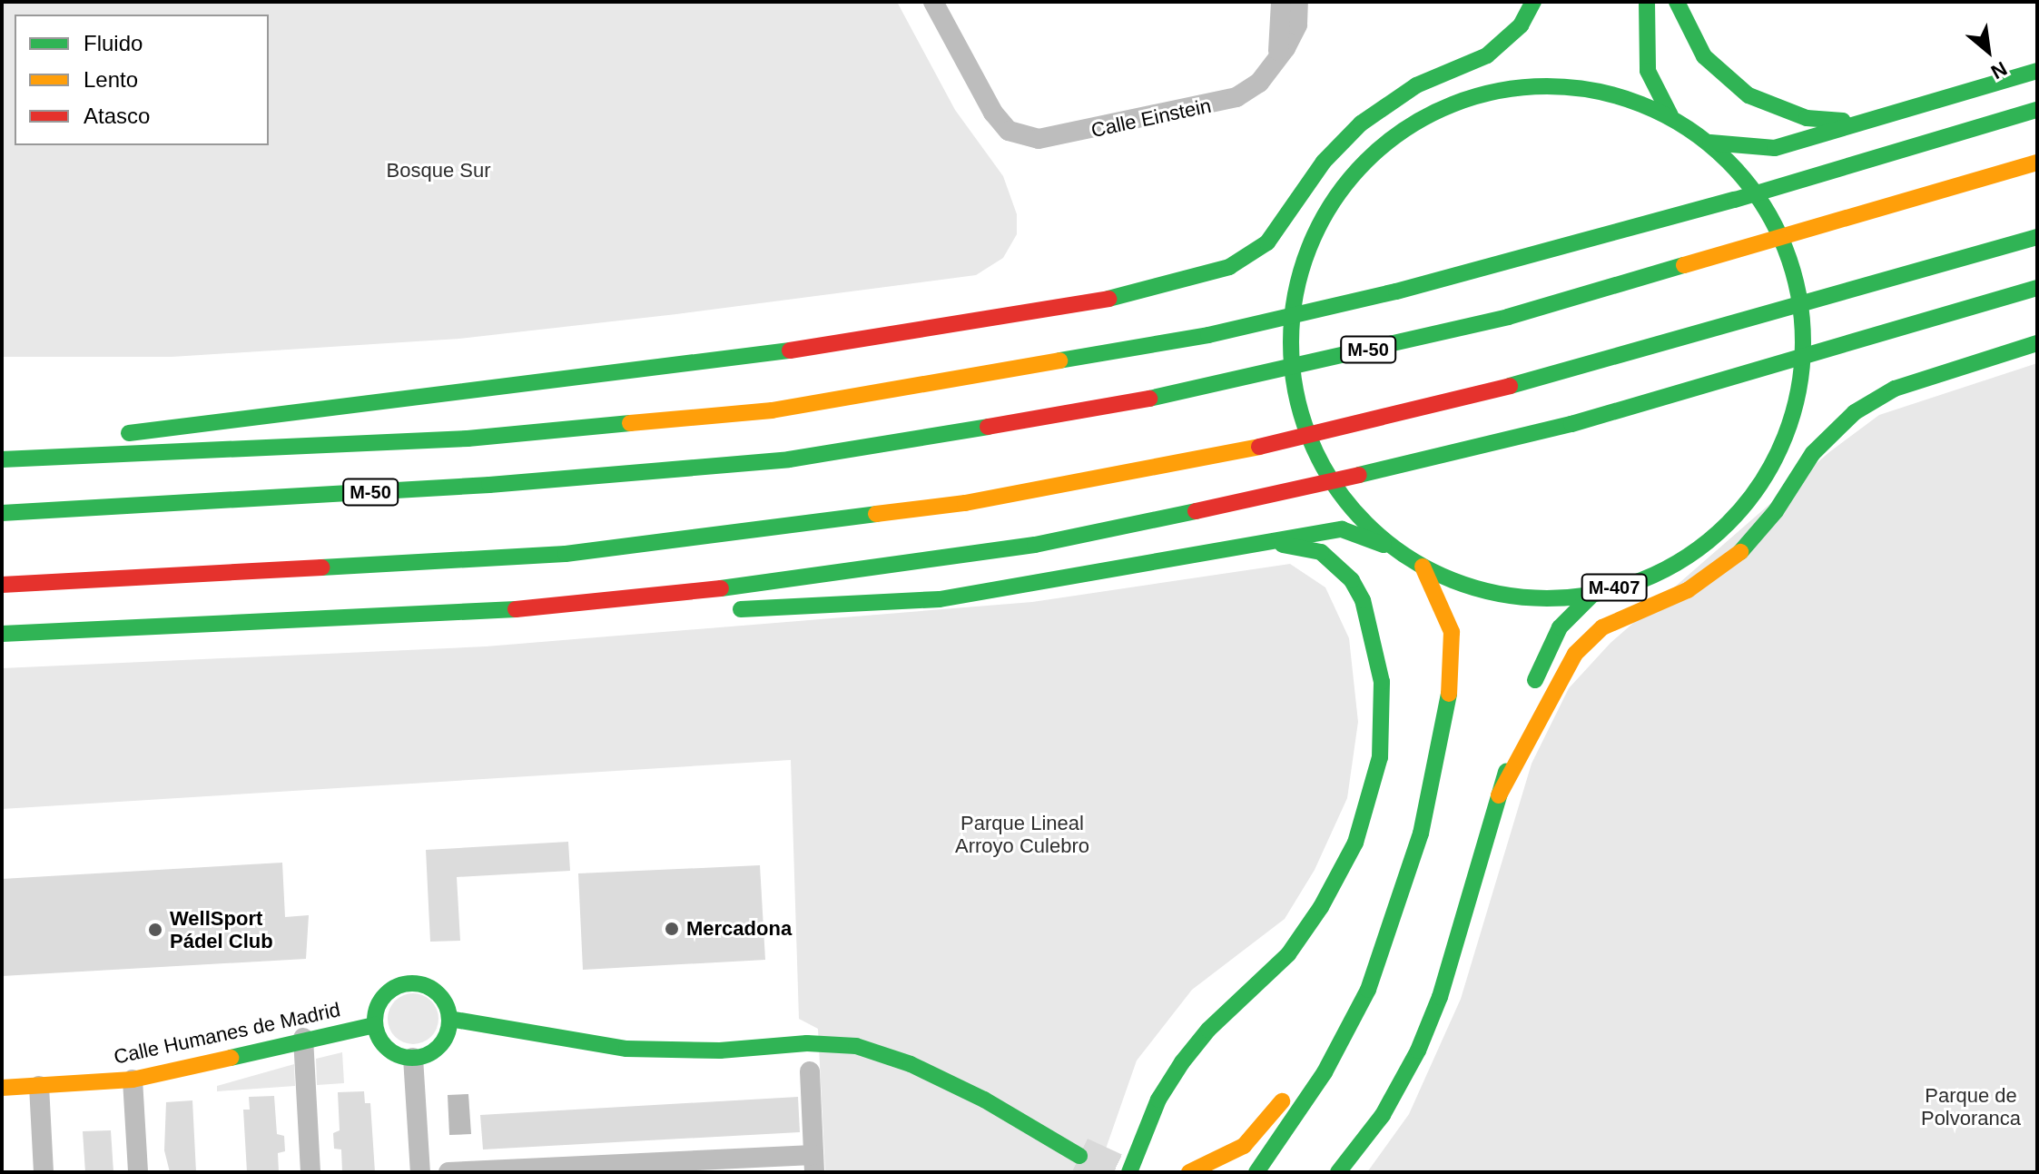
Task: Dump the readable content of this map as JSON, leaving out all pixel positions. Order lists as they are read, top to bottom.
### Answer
{
  "streets": {
    "main road": ["M-50", "M-407", "Calle Humanes de Madrid"],
    "street": ["Calle Einstein"]
  },
  "parks": ["Bosque Sur", "Parque Lineal Arroyo Culebro", "Parque de Polvoranca"],
  "places": ["Mercadona", "WellSport Pádel Club"],
  "legend": ["Fluido", "Lento", "Atasco"],
  "north": "bottom right"
}
